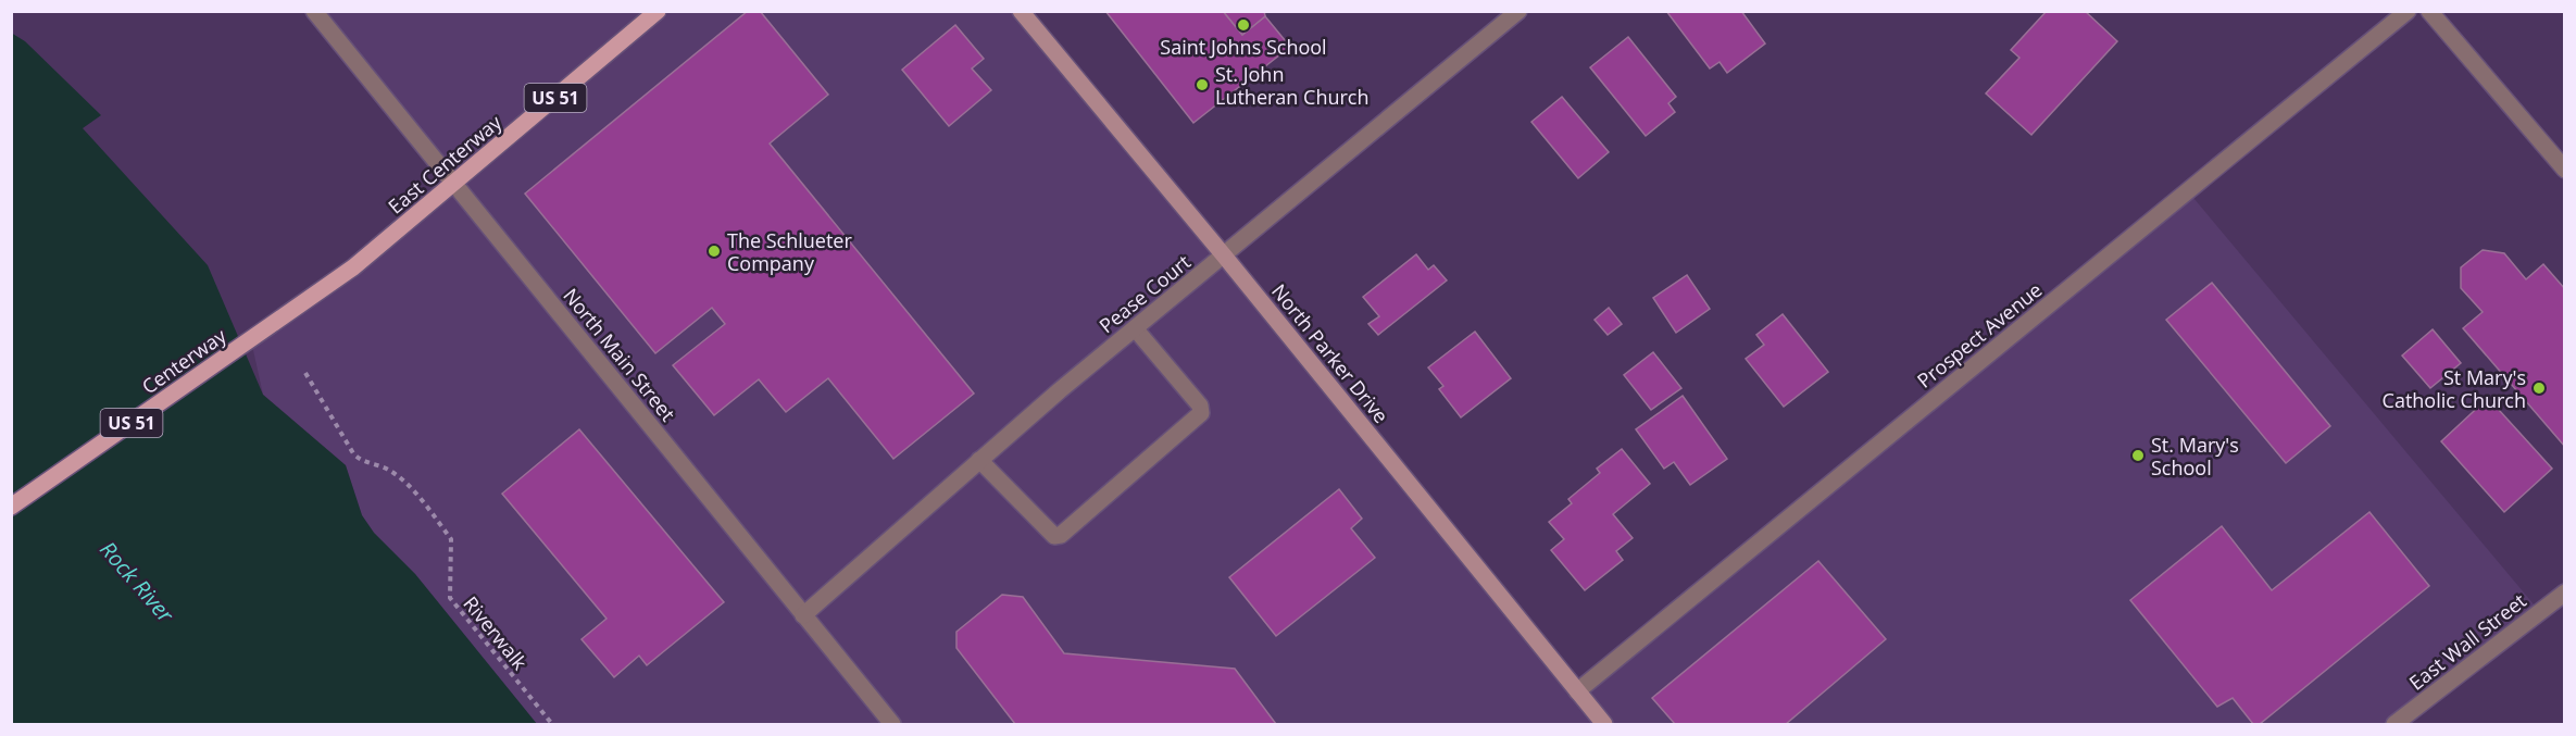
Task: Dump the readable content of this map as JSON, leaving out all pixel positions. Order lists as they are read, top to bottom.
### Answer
{
  "streets": {
    "main road": [
      "US 51",
      "East Centerway",
      "North Parker Drive",
      "Centerway"
    ],
    "street": [
      "Pease Court",
      "Prospect Avenue",
      "North Main Street",
      "East Wall Street"
    ],
    "path": ["Riverwalk"]
  },
  "crossings": [
    ["East Centerway", "North Main Street"],
    ["East Centerway", "Centerway"],
    ["Pease Court", "North Parker Drive"],
    ["Pease Court", "North Main Street"],
    ["Prospect Avenue", "North Parker Drive"]
  ],
  "water": ["Rock River"],
  "places": [
    "Saint Johns School",
    "St. John Lutheran Church",
    "The Schlueter Company",
    "St Mary's Catholic Church",
    "St. Mary's School"
  ]
}
